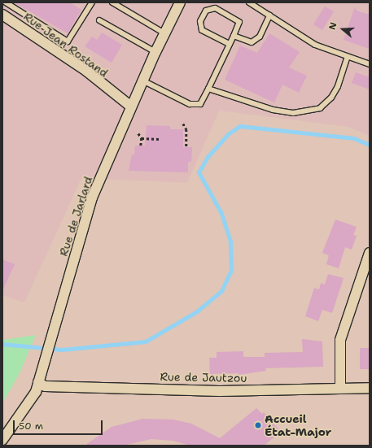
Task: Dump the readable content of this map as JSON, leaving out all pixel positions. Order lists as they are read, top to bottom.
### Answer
{
  "streets": {
    "street": ["Rue Jean Rostand", "Rue de Jarlard", "Rue de Jautzou"]
  },
  "crossings": [
    ["Rue Jean Rostand", "Rue de Jarlard"],
    ["Rue de Jarlard", "Rue de Jautzou"]
  ],
  "places": ["Accueil État-Major"],
  "scale_bar": "50 m",
  "north": "left"
}
